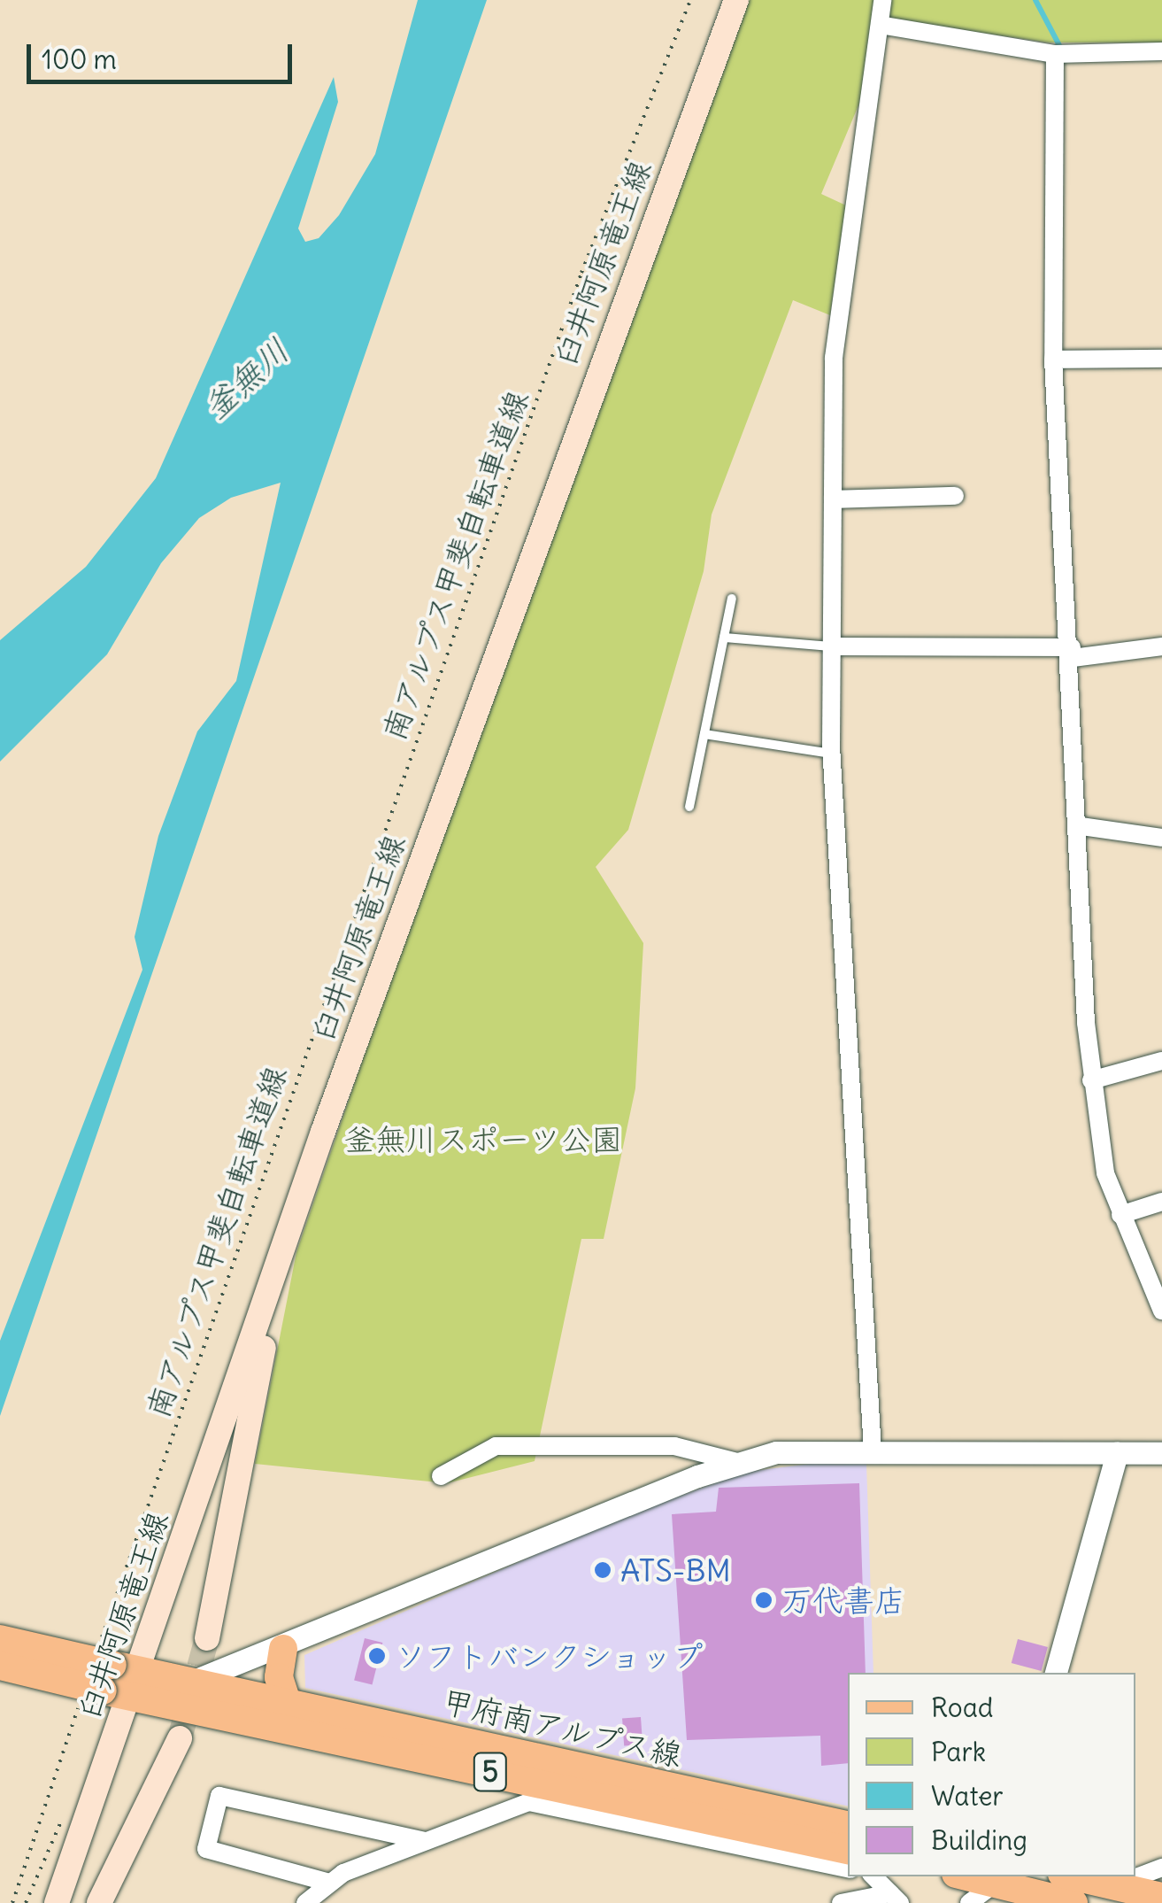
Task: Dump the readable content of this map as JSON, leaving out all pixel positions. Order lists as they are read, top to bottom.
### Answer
{
  "streets": {
    "main road": ["臼井阿原竜王線", "甲府南アルプス線", "5"],
    "path": ["南アルプス甲斐自転車道線"]
  },
  "crossings": [
    ["臼井阿原竜王線", "南アルプス甲斐自転車道線"],
    ["臼井阿原竜王線", "甲府南アルプス線"],
    ["南アルプス甲斐自転車道線", "甲府南アルプス線"]
  ],
  "water": ["釜無川"],
  "parks": ["釜無川スポーツ公園"],
  "places": ["ATS-BM", "万代書店", "ソフトバンクショップ"],
  "legend": [
    "Road",
    "Park",
    "Water",
    "Building"
  ],
  "scale_bar": "100 m"
}
